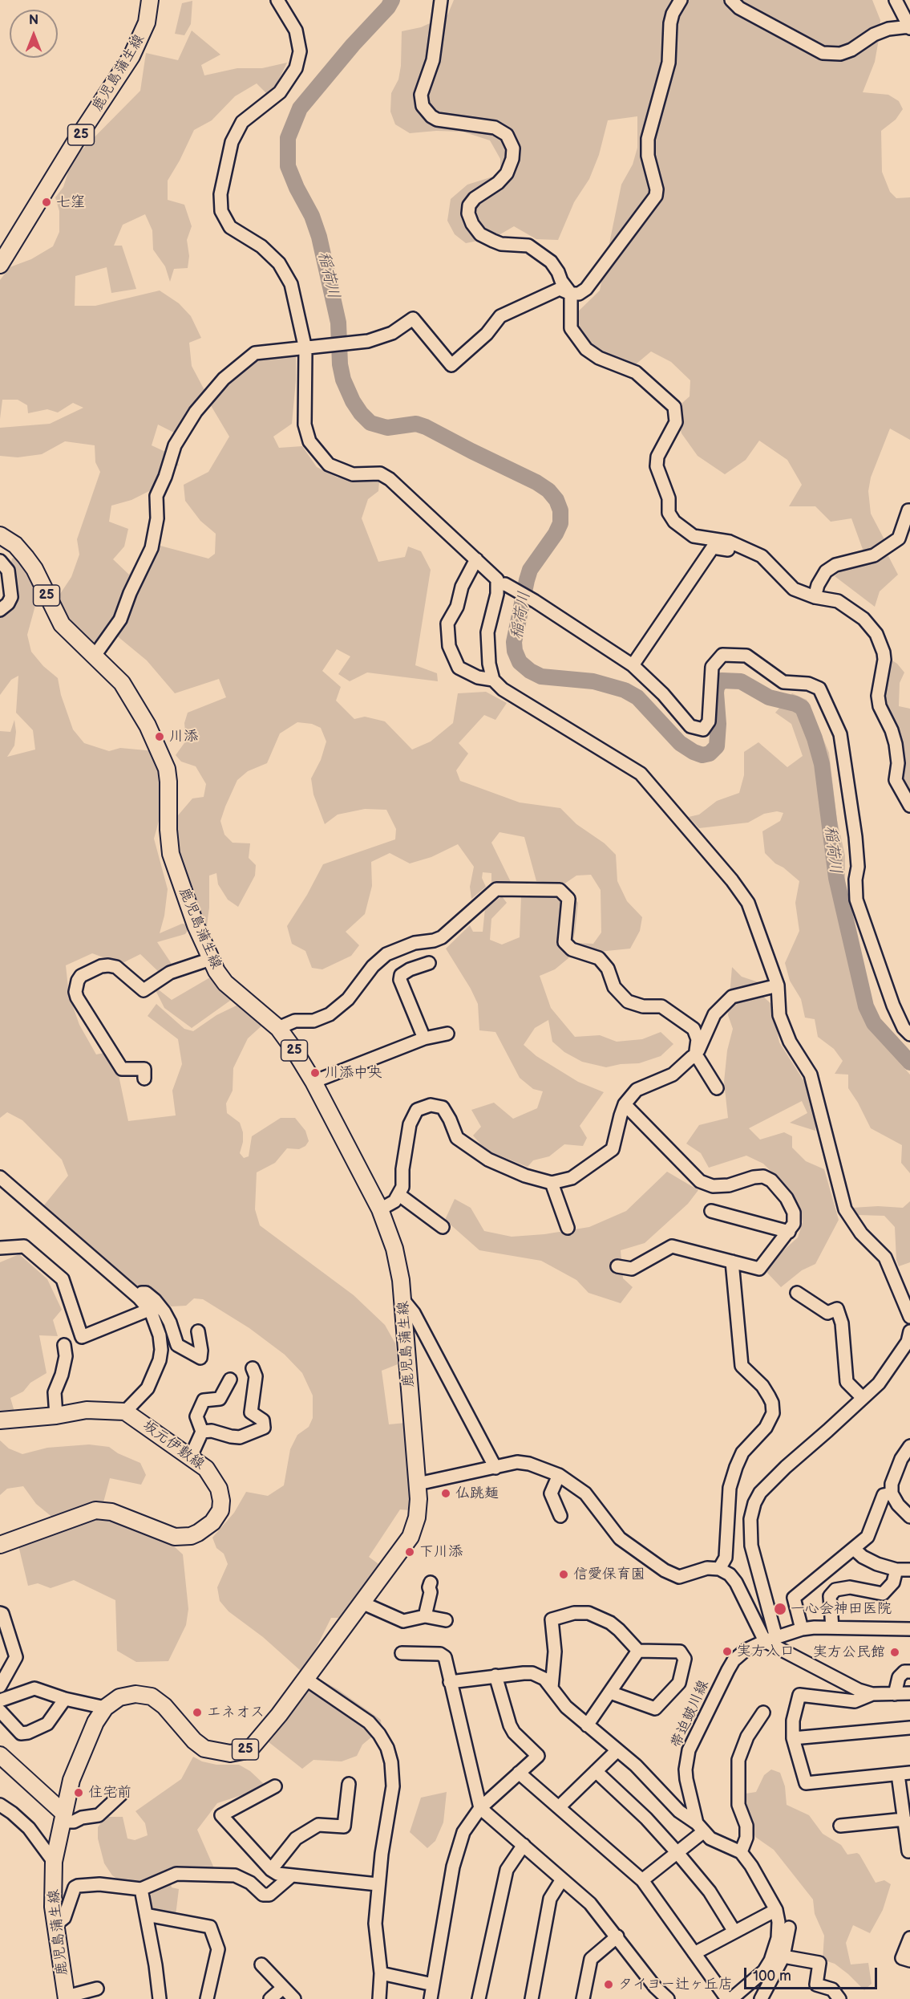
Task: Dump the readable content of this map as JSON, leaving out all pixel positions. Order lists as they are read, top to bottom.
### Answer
{
  "streets": {
    "main road": ["鹿児島蒲生線", "25", "坂元伊敷線"],
    "street": ["帯迫皷川線"]
  },
  "water": ["稲荷川"],
  "places": [
    "七窪",
    "川添",
    "川添中央",
    "仏跳麺",
    "下川添",
    "信愛保育園",
    "一心会神田医院",
    "実方入口",
    "実方公民館",
    "エネオス",
    "住宅前",
    "タイヨー辻ヶ丘店"
  ],
  "scale_bar": "100 m",
  "north": "top"
}
